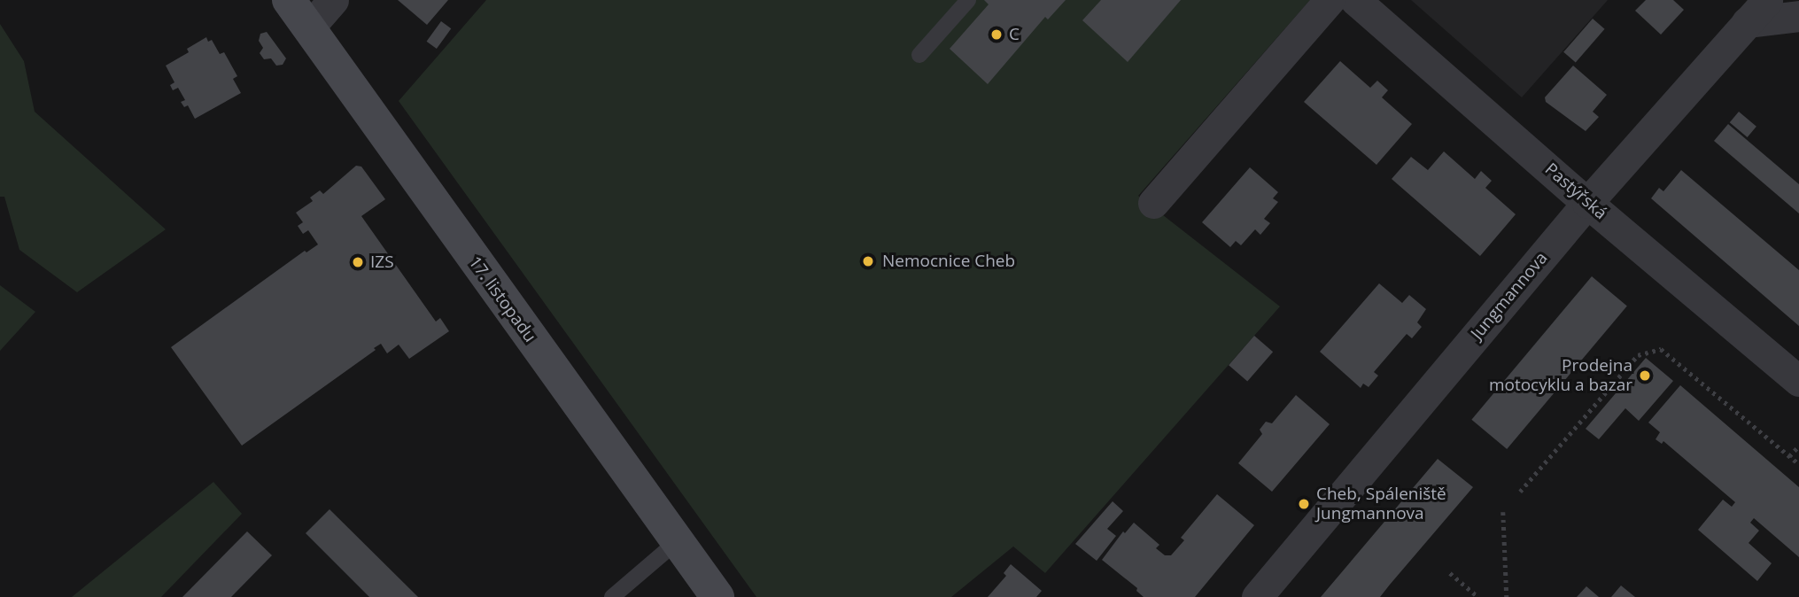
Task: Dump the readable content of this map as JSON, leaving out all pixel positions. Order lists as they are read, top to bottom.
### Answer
{
  "streets": {
    "street": ["Pastýřská", "Jungmannova", "17. listopadu"]
  },
  "crossings": [
    ["Pastýřská", "Jungmannova"]
  ],
  "places": [
    "C",
    "Nemocnice Cheb",
    "IZS",
    "Prodejna motocyklu a bazar",
    "Cheb, Spáleniště Jungmannova"
  ]
}
